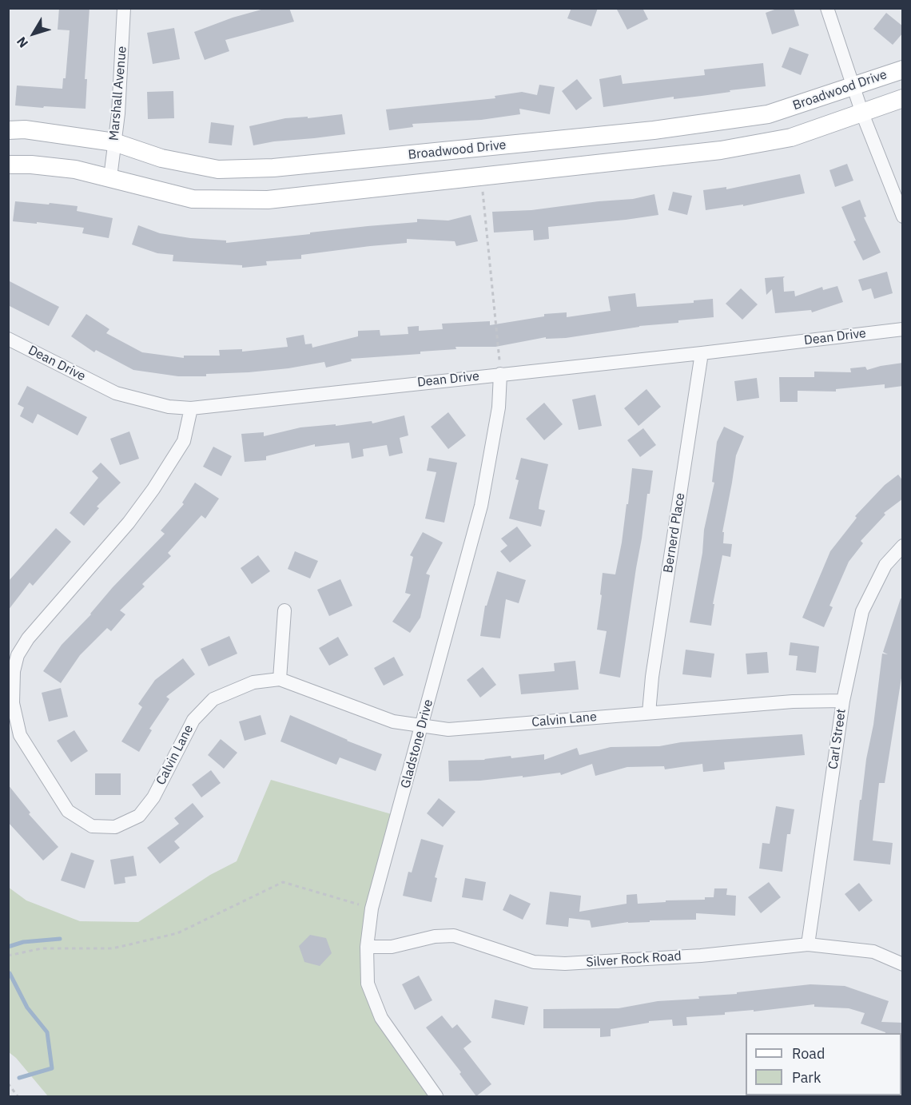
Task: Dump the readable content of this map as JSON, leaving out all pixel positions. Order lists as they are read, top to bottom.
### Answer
{
  "streets": {
    "street": [
      "Broadwood Drive",
      "Marshall Avenue",
      "Dean Drive",
      "Bernerd Place",
      "Calvin Lane",
      "Carl Street",
      "Gladstone Drive",
      "Silver Rock Road"
    ]
  },
  "crossings": [
    ["Broadwood Drive", "Marshall Avenue"],
    ["Dean Drive", "Bernerd Place"],
    ["Dean Drive", "Calvin Lane"],
    ["Dean Drive", "Gladstone Drive"],
    ["Bernerd Place", "Calvin Lane"],
    ["Calvin Lane", "Carl Street"],
    ["Calvin Lane", "Gladstone Drive"],
    ["Carl Street", "Silver Rock Road"],
    ["Gladstone Drive", "Silver Rock Road"]
  ],
  "legend": ["Road", "Park"],
  "north": "bottom left"
}
